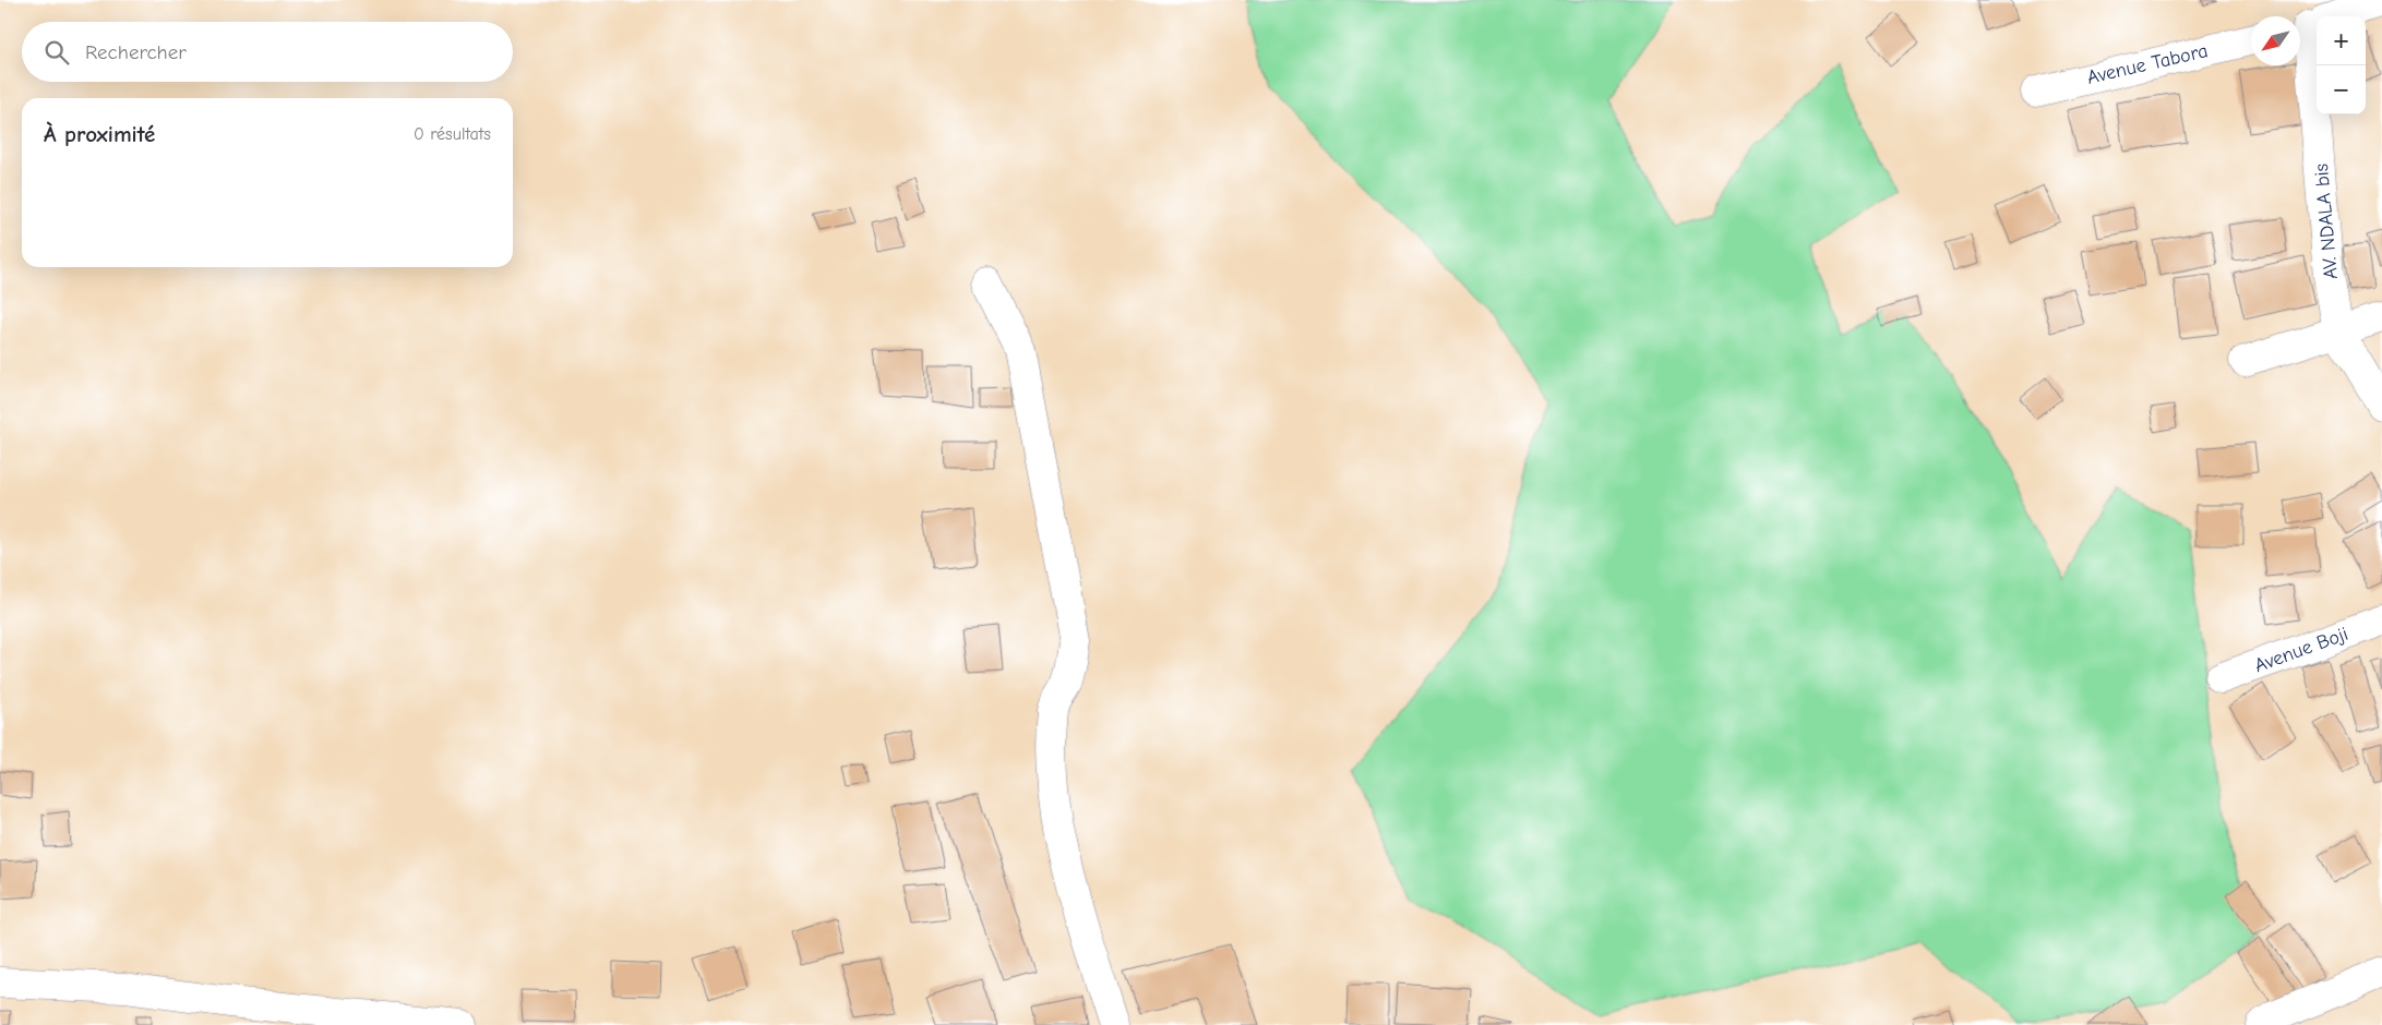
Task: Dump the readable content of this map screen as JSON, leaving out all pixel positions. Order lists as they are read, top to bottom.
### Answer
{
  "streets": {
    "street": ["Avenue Tabora", "AV. NDALA bis", "Avenue Boji"]
  },
  "north": "bottom left",
  "page": {
    "map_buttons": ["+", "−"],
    "search": "Rechercher",
    "heading": ["À proximité", "0 résultats"]
  }
}
